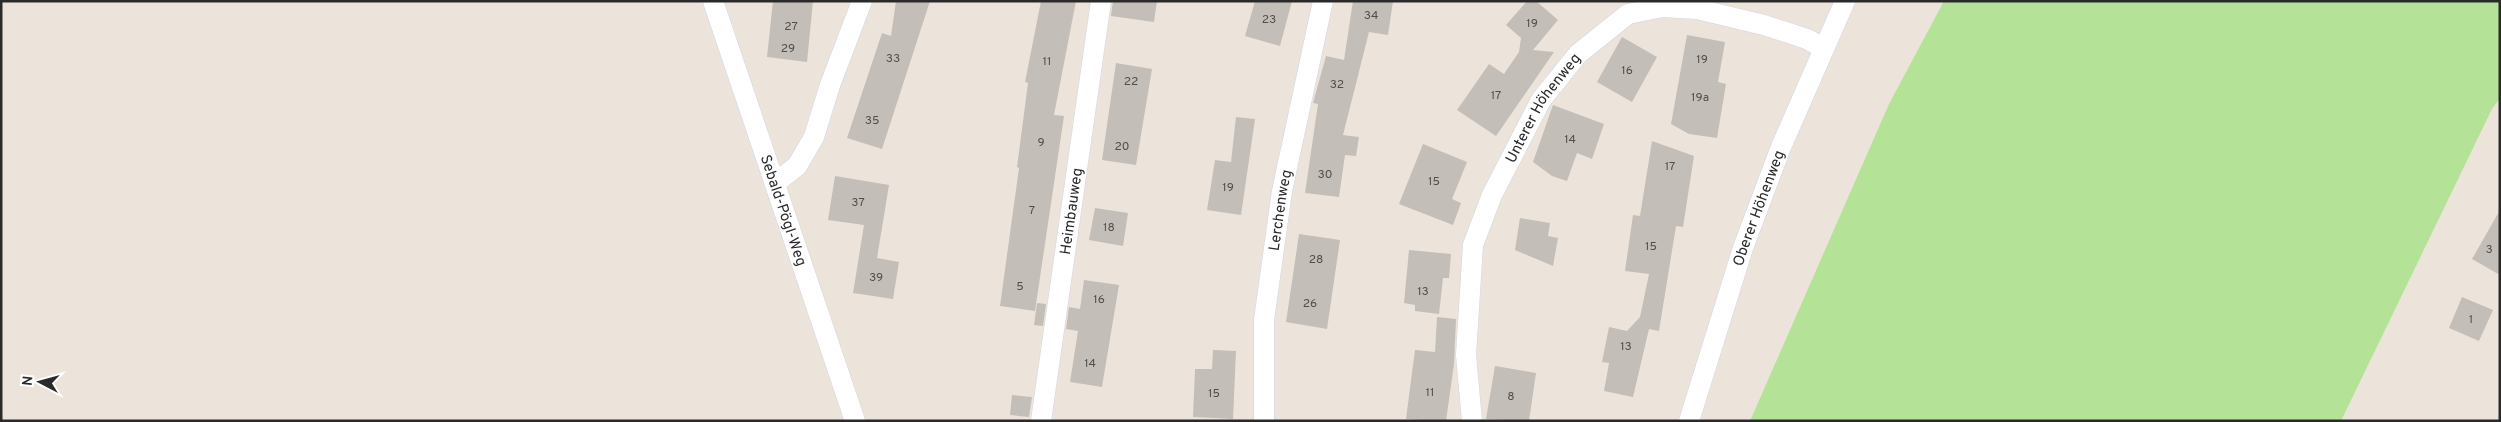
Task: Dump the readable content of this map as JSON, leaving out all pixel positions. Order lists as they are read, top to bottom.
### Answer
{
  "streets": {
    "street": [
      "Unterer Höhenweg",
      "Oberer Höhenweg",
      "Lerchenweg",
      "Sebald-Pögl-Weg",
      "Heimbauweg"
    ]
  },
  "crossings": [
    ["Unterer Höhenweg", "Oberer Höhenweg"]
  ],
  "house_numbers": [
    "34",
    "23",
    "19",
    "27",
    "29",
    "33",
    "19",
    "11",
    "16",
    "22",
    "32",
    "17",
    "19a",
    "35",
    "14",
    "9",
    "20",
    "17",
    "30",
    "15",
    "19",
    "37",
    "7",
    "18",
    "15",
    "3",
    "28",
    "39",
    "5",
    "13",
    "16",
    "26",
    "1",
    "13",
    "14",
    "11",
    "15",
    "8"
  ],
  "north": "left"
}
